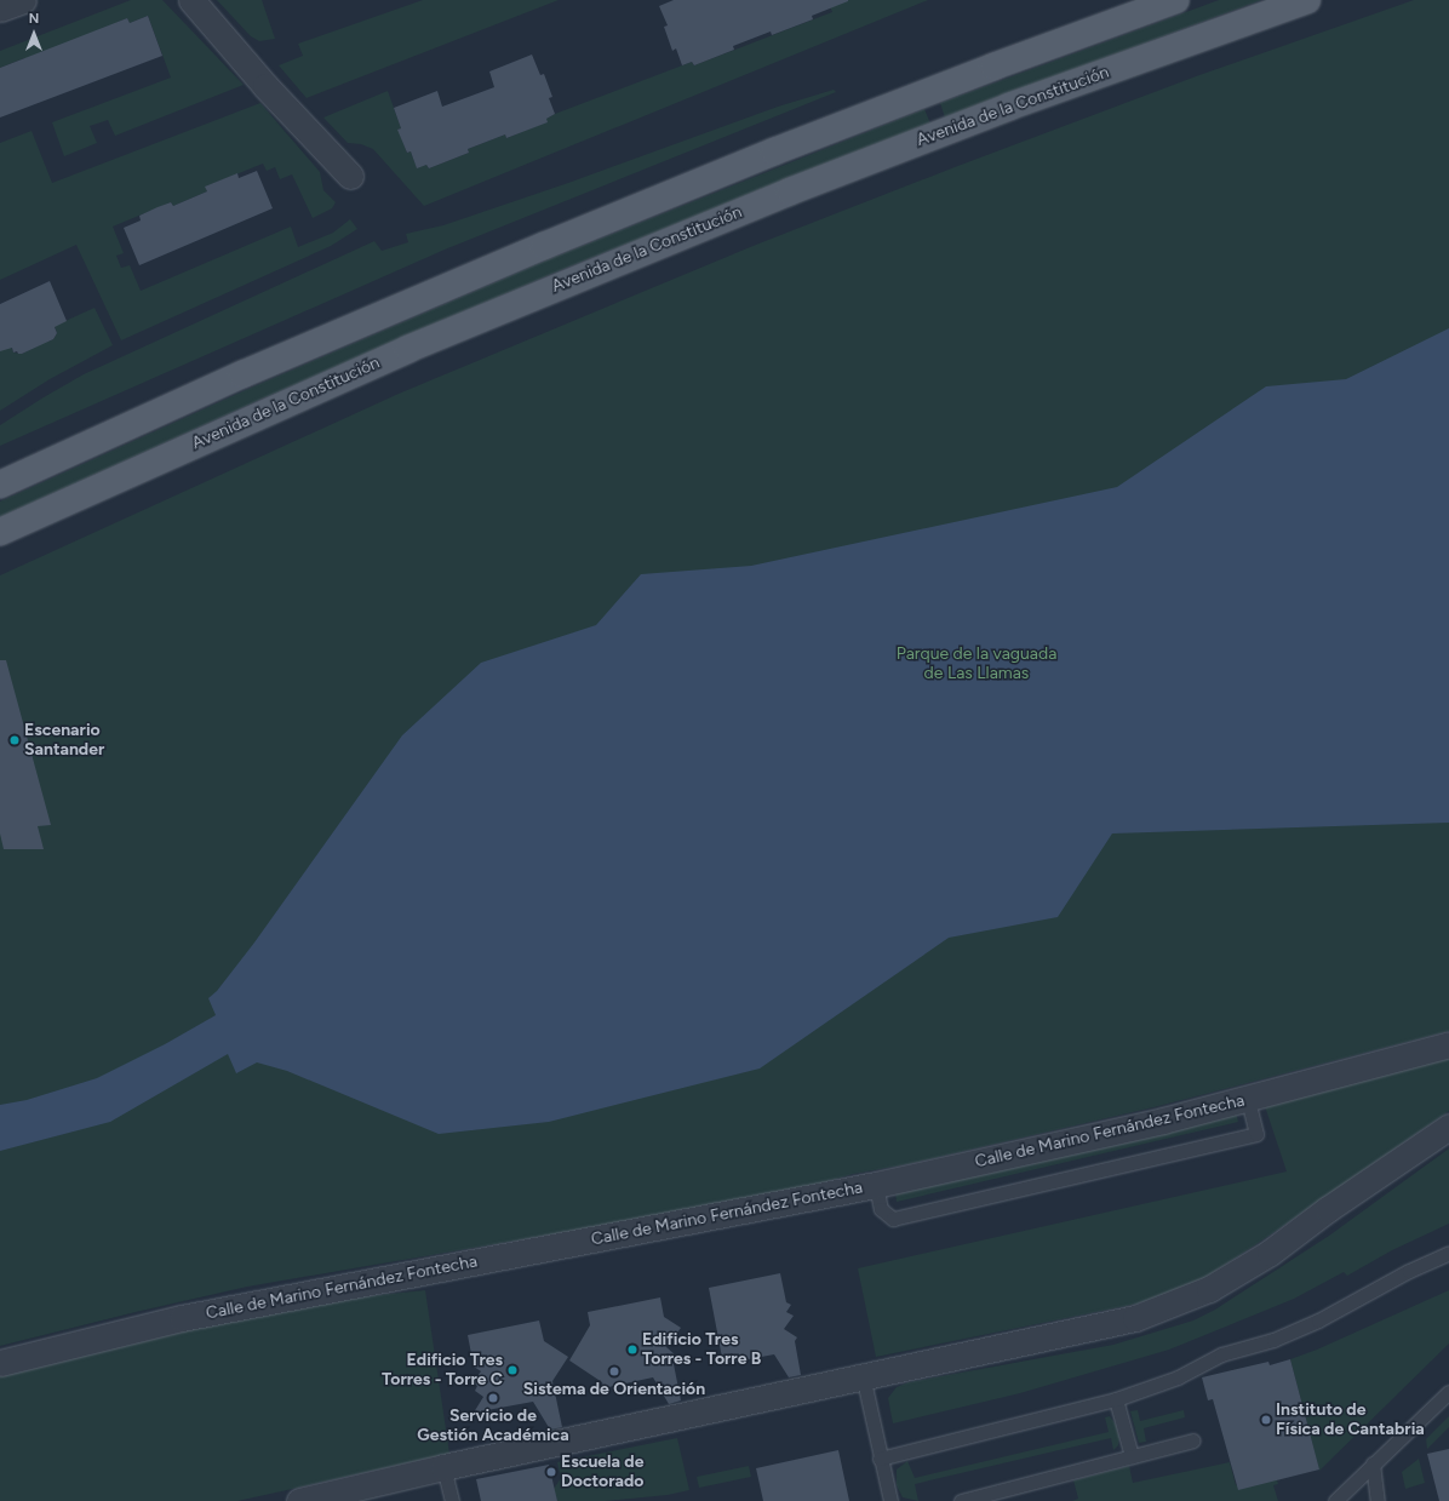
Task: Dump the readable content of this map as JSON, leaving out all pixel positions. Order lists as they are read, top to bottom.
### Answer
{
  "streets": {
    "main road": ["Avenida de la Constitución"],
    "street": ["Calle de Marino Fernández Fontecha"]
  },
  "parks": ["Parque de la vaguada de Las Llamas"],
  "places": [
    "Escenario Santander",
    "Edificio Tres Torres - Torre B",
    "Edificio Tres Torres - Torre C",
    "Sistema de Orientación",
    "Servicio de Gestión Académica",
    "Instituto de Física de Cantabria",
    "Escuela de Doctorado"
  ],
  "north": "top"
}
